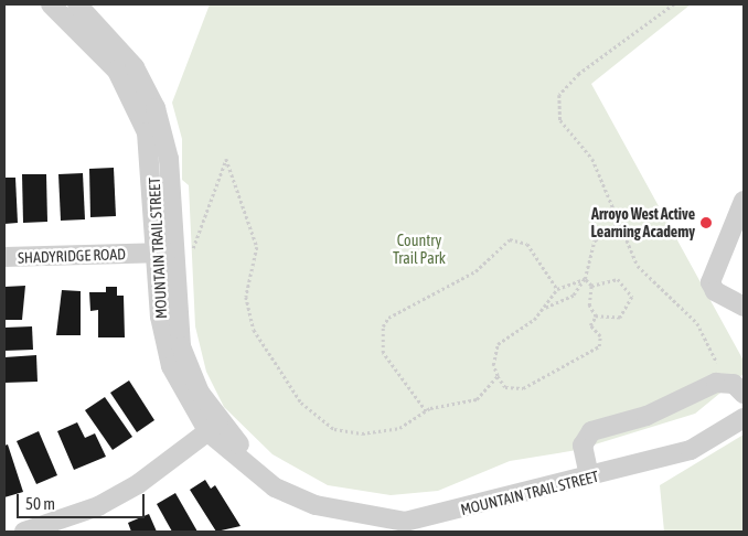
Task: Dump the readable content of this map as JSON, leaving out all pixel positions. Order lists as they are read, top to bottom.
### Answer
{
  "streets": {
    "street": ["MOUNTAIN TRAIL STREET", "SHADYRIDGE ROAD"]
  },
  "crossings": [
    ["MOUNTAIN TRAIL STREET", "SHADYRIDGE ROAD"]
  ],
  "parks": ["Country Trail Park"],
  "places": ["Arroyo West Active Learning Academy"],
  "scale_bar": "50 m"
}
